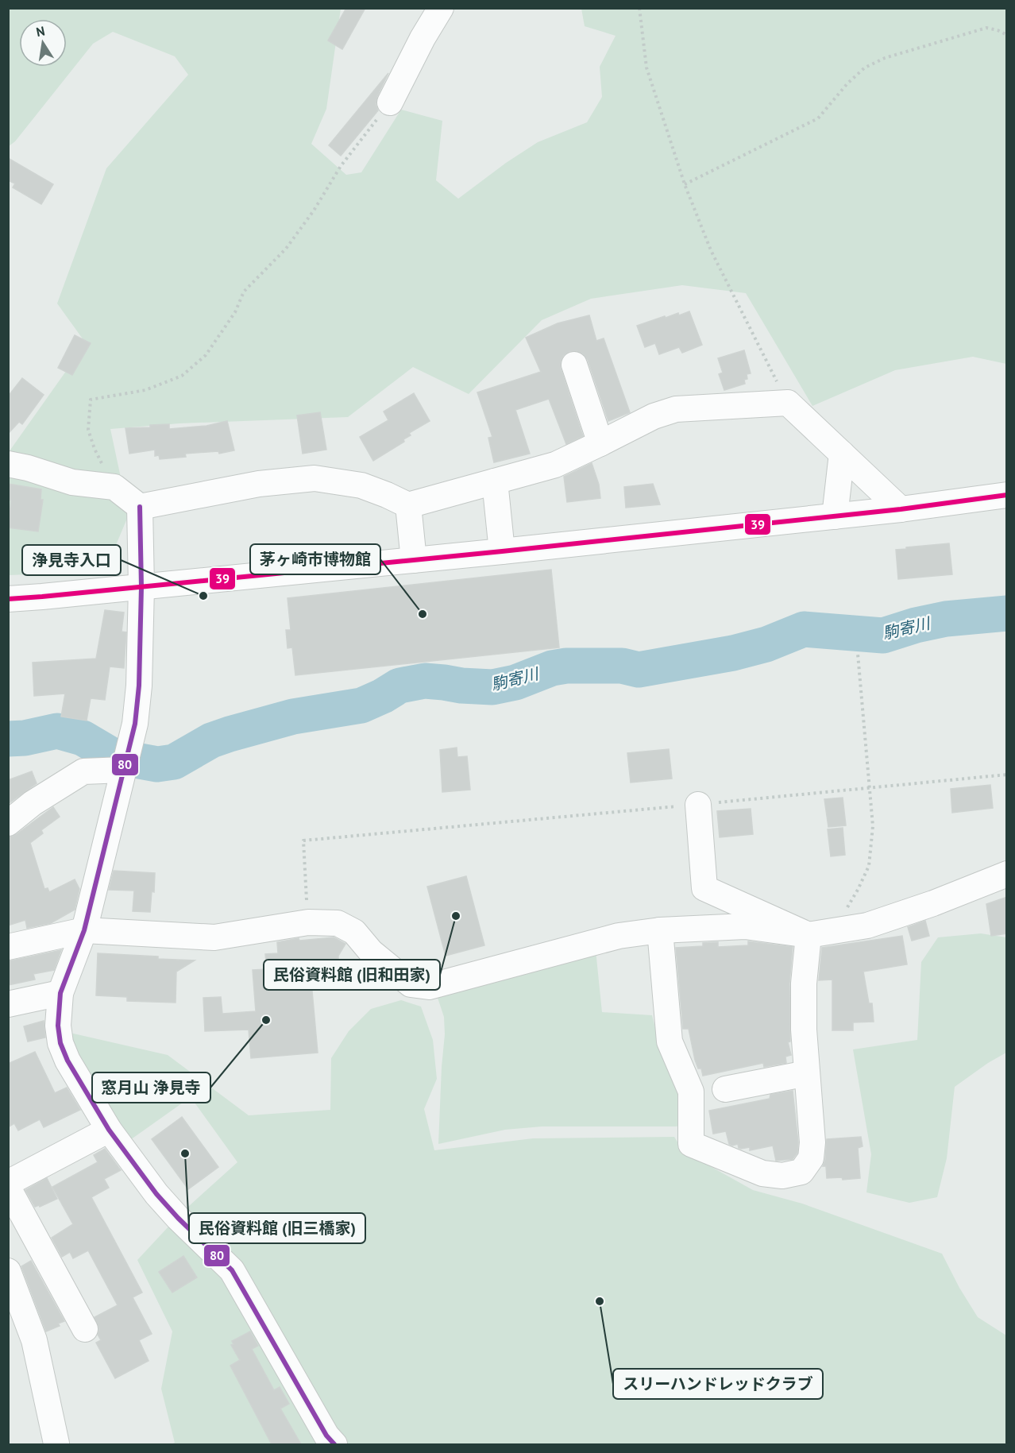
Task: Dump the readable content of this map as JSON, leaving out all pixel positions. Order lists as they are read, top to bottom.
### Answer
{
  "water": ["駒寄川"],
  "places": [
    "浄見寺入口",
    "茅ヶ崎市博物館",
    "民俗資料館 (旧和田家)",
    "窓月山 浄見寺",
    "民俗資料館 (旧三橋家)",
    "スリーハンドレッドクラブ"
  ],
  "lines": ["transit line 39", "transit line 80"],
  "north": "top"
}
